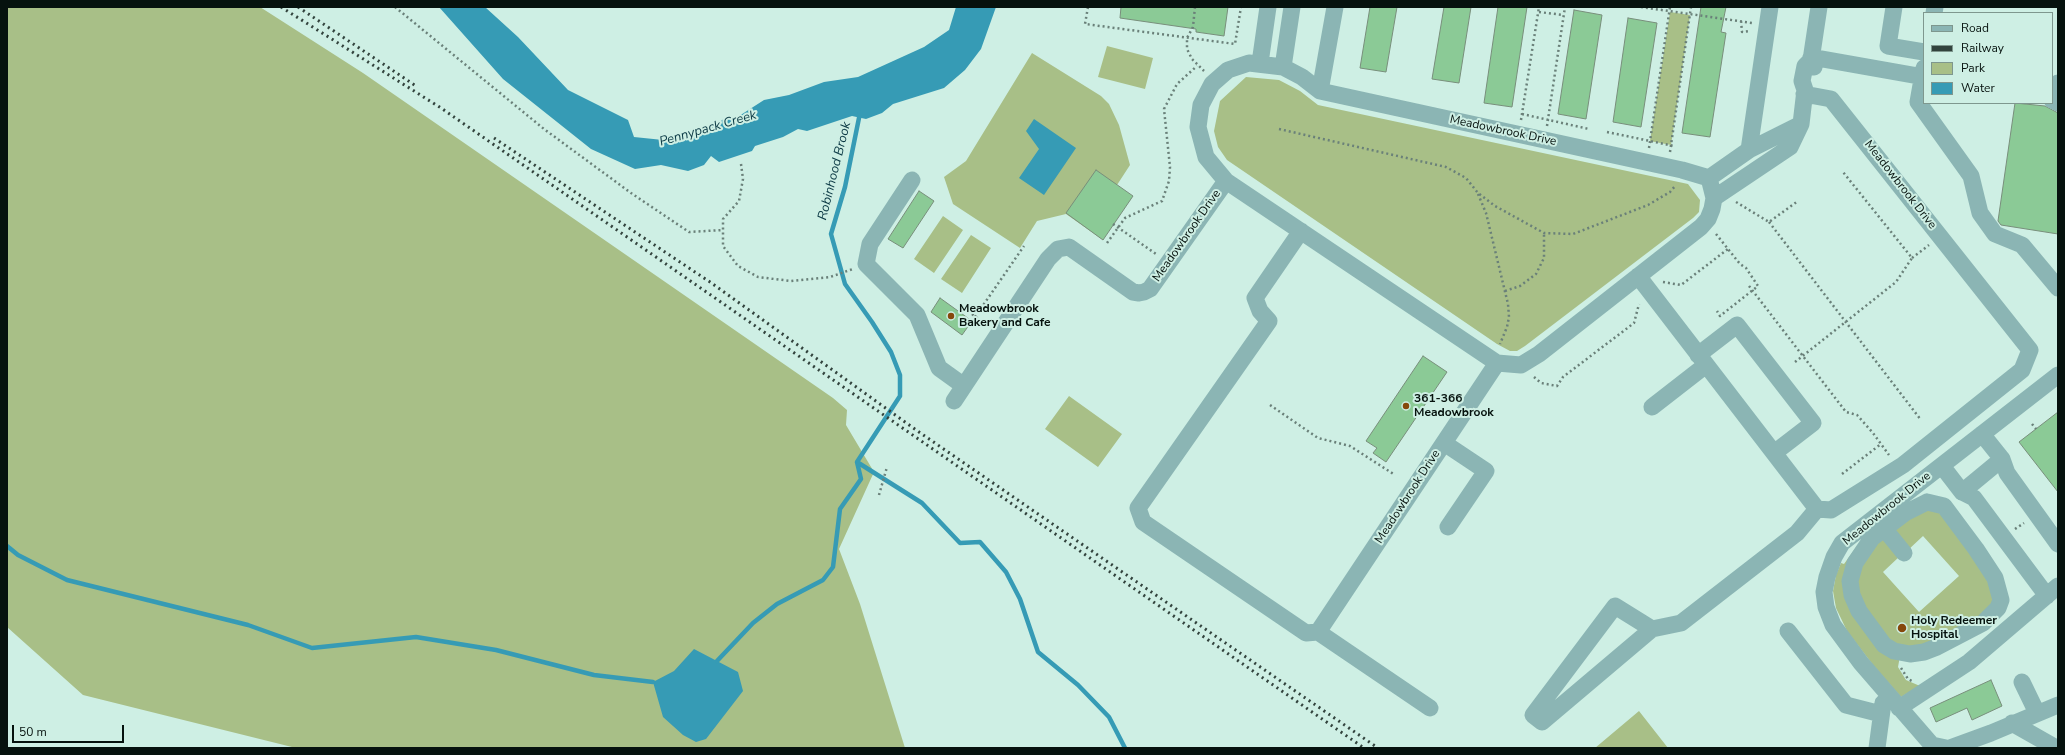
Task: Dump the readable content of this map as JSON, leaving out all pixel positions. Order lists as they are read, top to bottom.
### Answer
{
  "streets": {
    "street": ["Meadowbrook Drive"]
  },
  "water": ["Pennypack Creek", "Robinhood Brook"],
  "places": ["Meadowbrook Bakery and Cafe", "361-366 Meadowbrook", "Holy Redeemer Hospital"],
  "legend": [
    "Road",
    "Railway",
    "Park",
    "Water"
  ],
  "scale_bar": "50 m"
}
